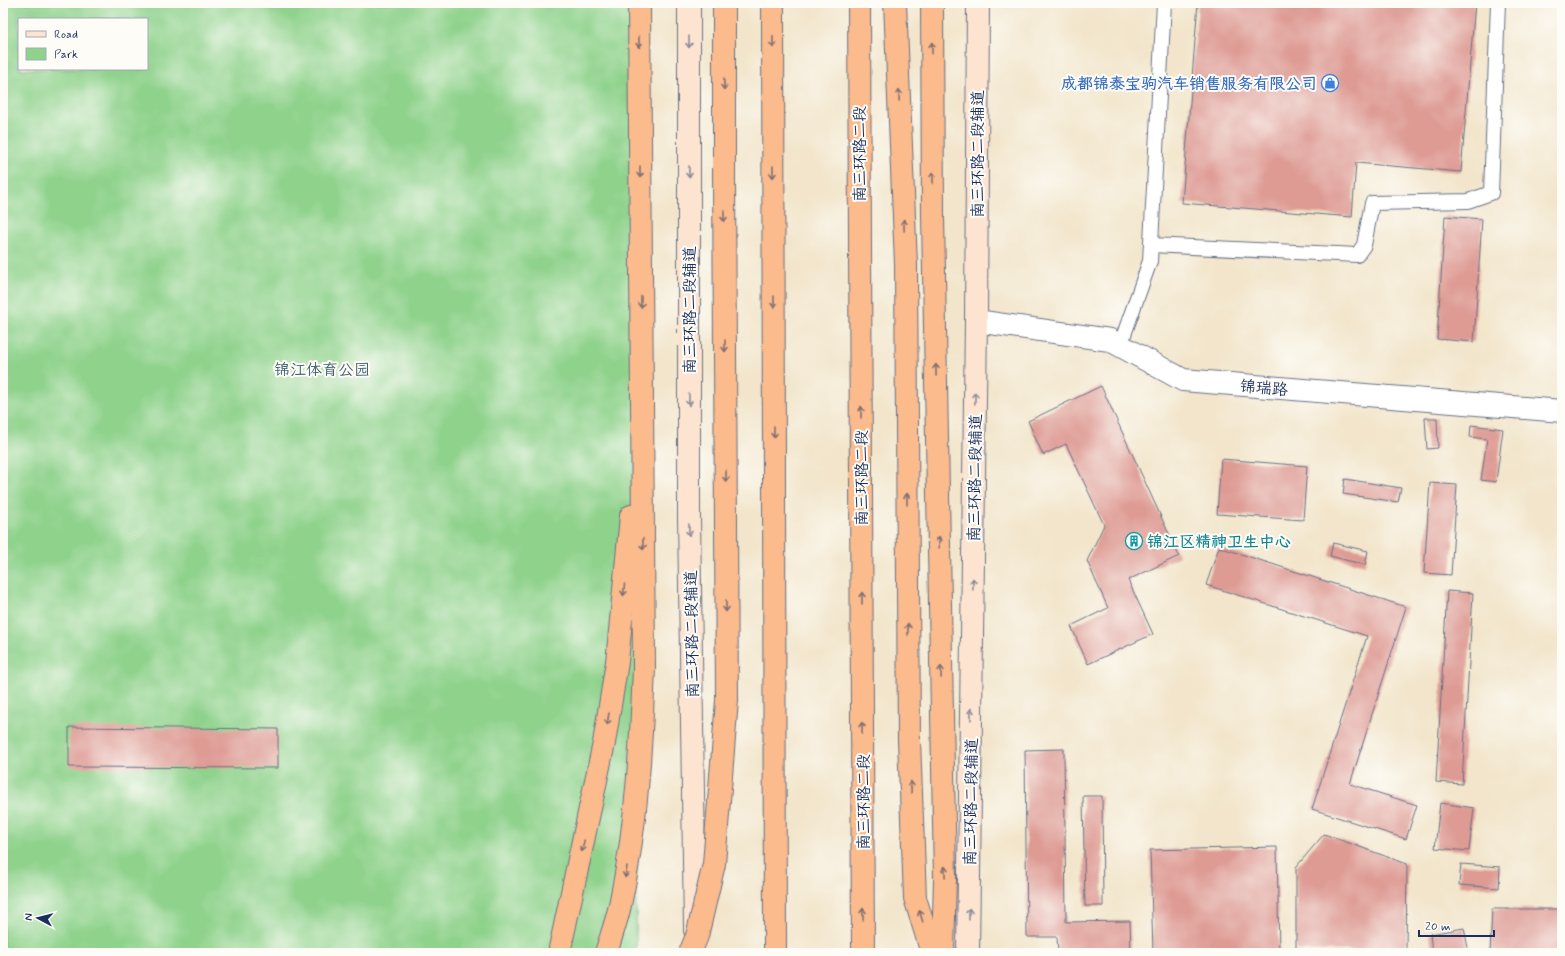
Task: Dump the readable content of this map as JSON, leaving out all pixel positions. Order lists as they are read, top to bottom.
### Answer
{
  "streets": {
    "highway": ["南三环路二段"],
    "main road": ["南三环路二段辅道"],
    "street": ["锦瑞路"]
  },
  "crossings": [
    ["南三环路二段辅道", "锦瑞路"]
  ],
  "parks": ["锦江体育公园"],
  "places": {
    "shop": ["成都锦泰宝驹汽车销售服务有限公司"],
    "building": ["锦江区精神卫生中心"]
  },
  "legend": ["Road", "Park"],
  "scale_bar": "20 m",
  "north": "left"
}
